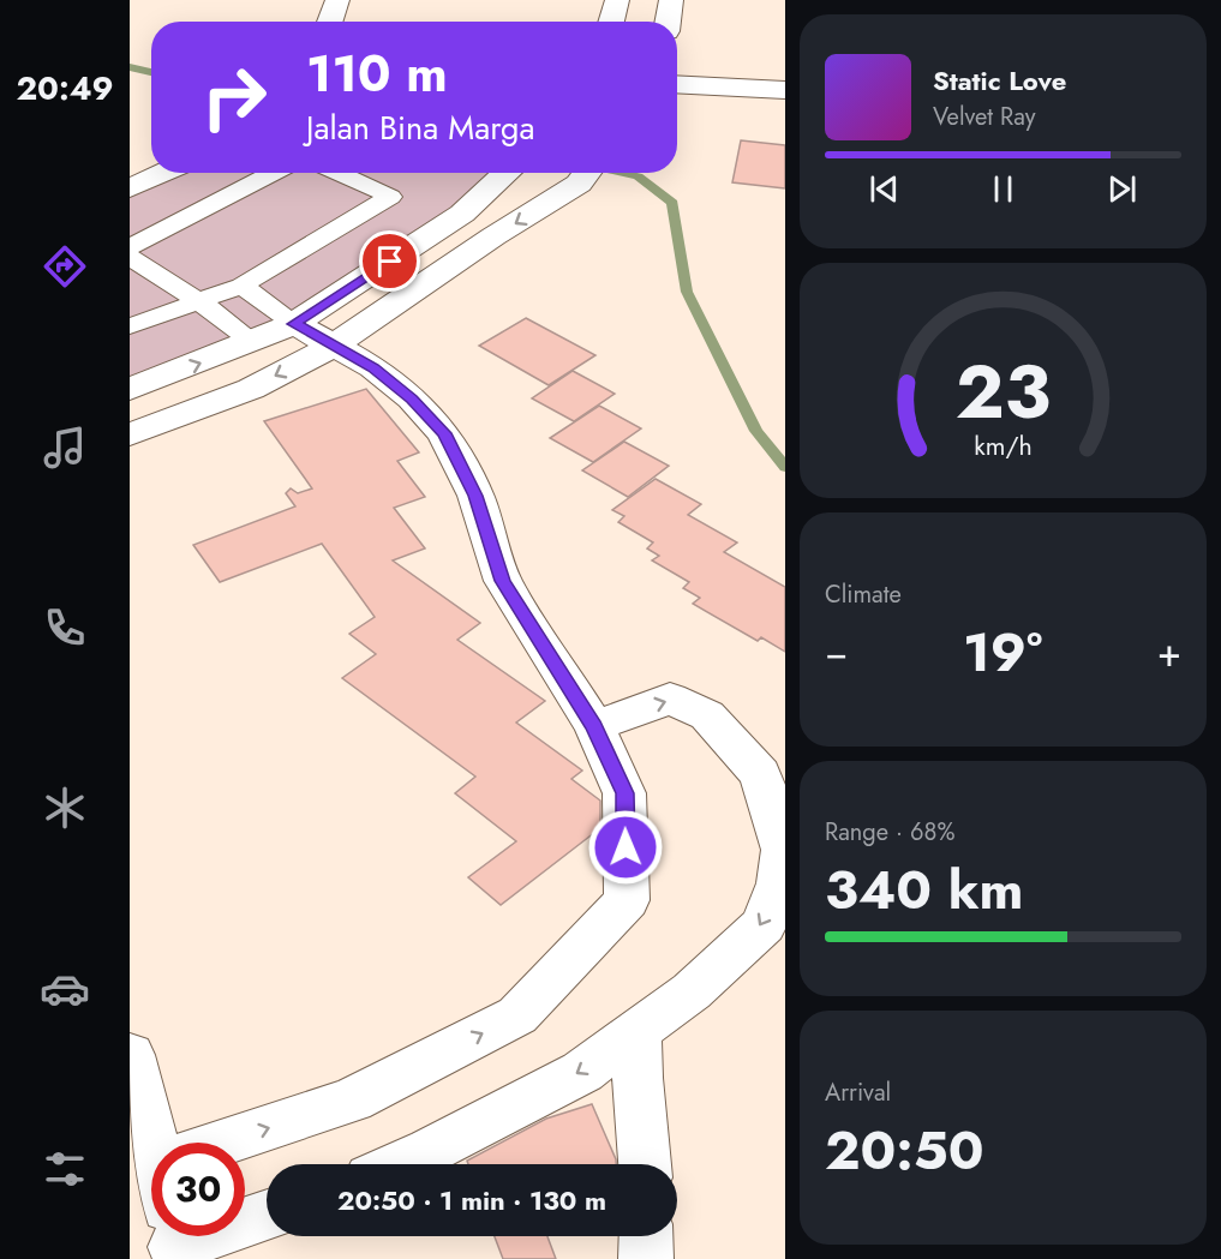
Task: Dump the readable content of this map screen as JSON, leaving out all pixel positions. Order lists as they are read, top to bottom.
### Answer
{
  "page": {
    "tabs": "20:49",
    "turn": ["110 m", "Jalan Bina Marga"],
    "song": ["Static Love", "Velvet Ray"],
    "tile": [
      "Climate",
      ["Range · 68%", "340 km"],
      ["Arrival", "20:50"]
    ],
    "heat": ["−", "19°", "+"],
    "limit": "30",
    "trip": "20:50 · 1 min · 130 m",
    "gauge": ["23", "km/h"]
  }
}
